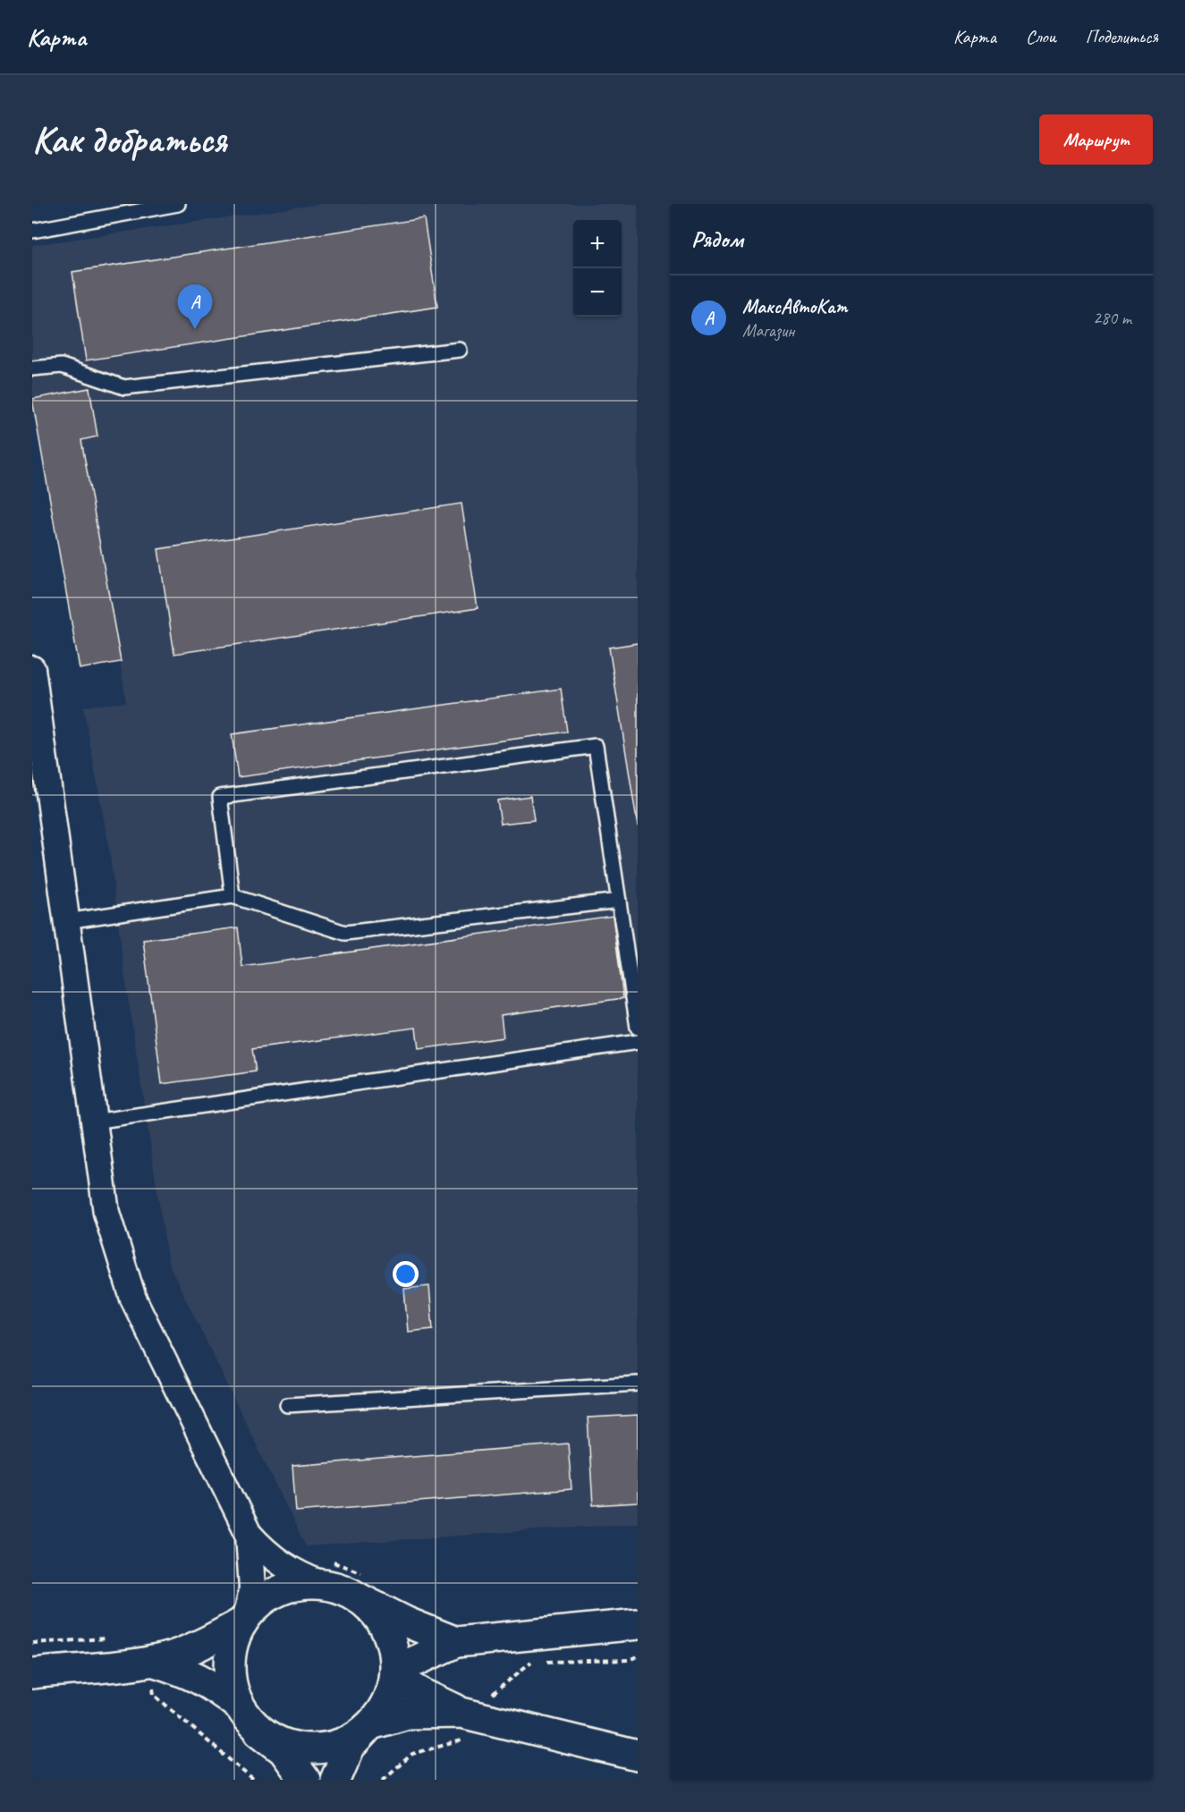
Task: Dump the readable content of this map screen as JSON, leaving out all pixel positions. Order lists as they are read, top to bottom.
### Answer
{
  "page": {
    "header": "Карта",
    "nav": ["Карта", "Слои", "Поделиться"],
    "buttons": "Маршрут",
    "title": "Как добраться",
    "heading": "Рядом",
    "map_buttons": ["+", "−"],
    "list": [
      {
        "mark": "A",
        "name": "МаксАвтоКат",
        "note": "Магазин",
        "value": "280 m"
      }
    ],
    "pins": "A"
  }
}
